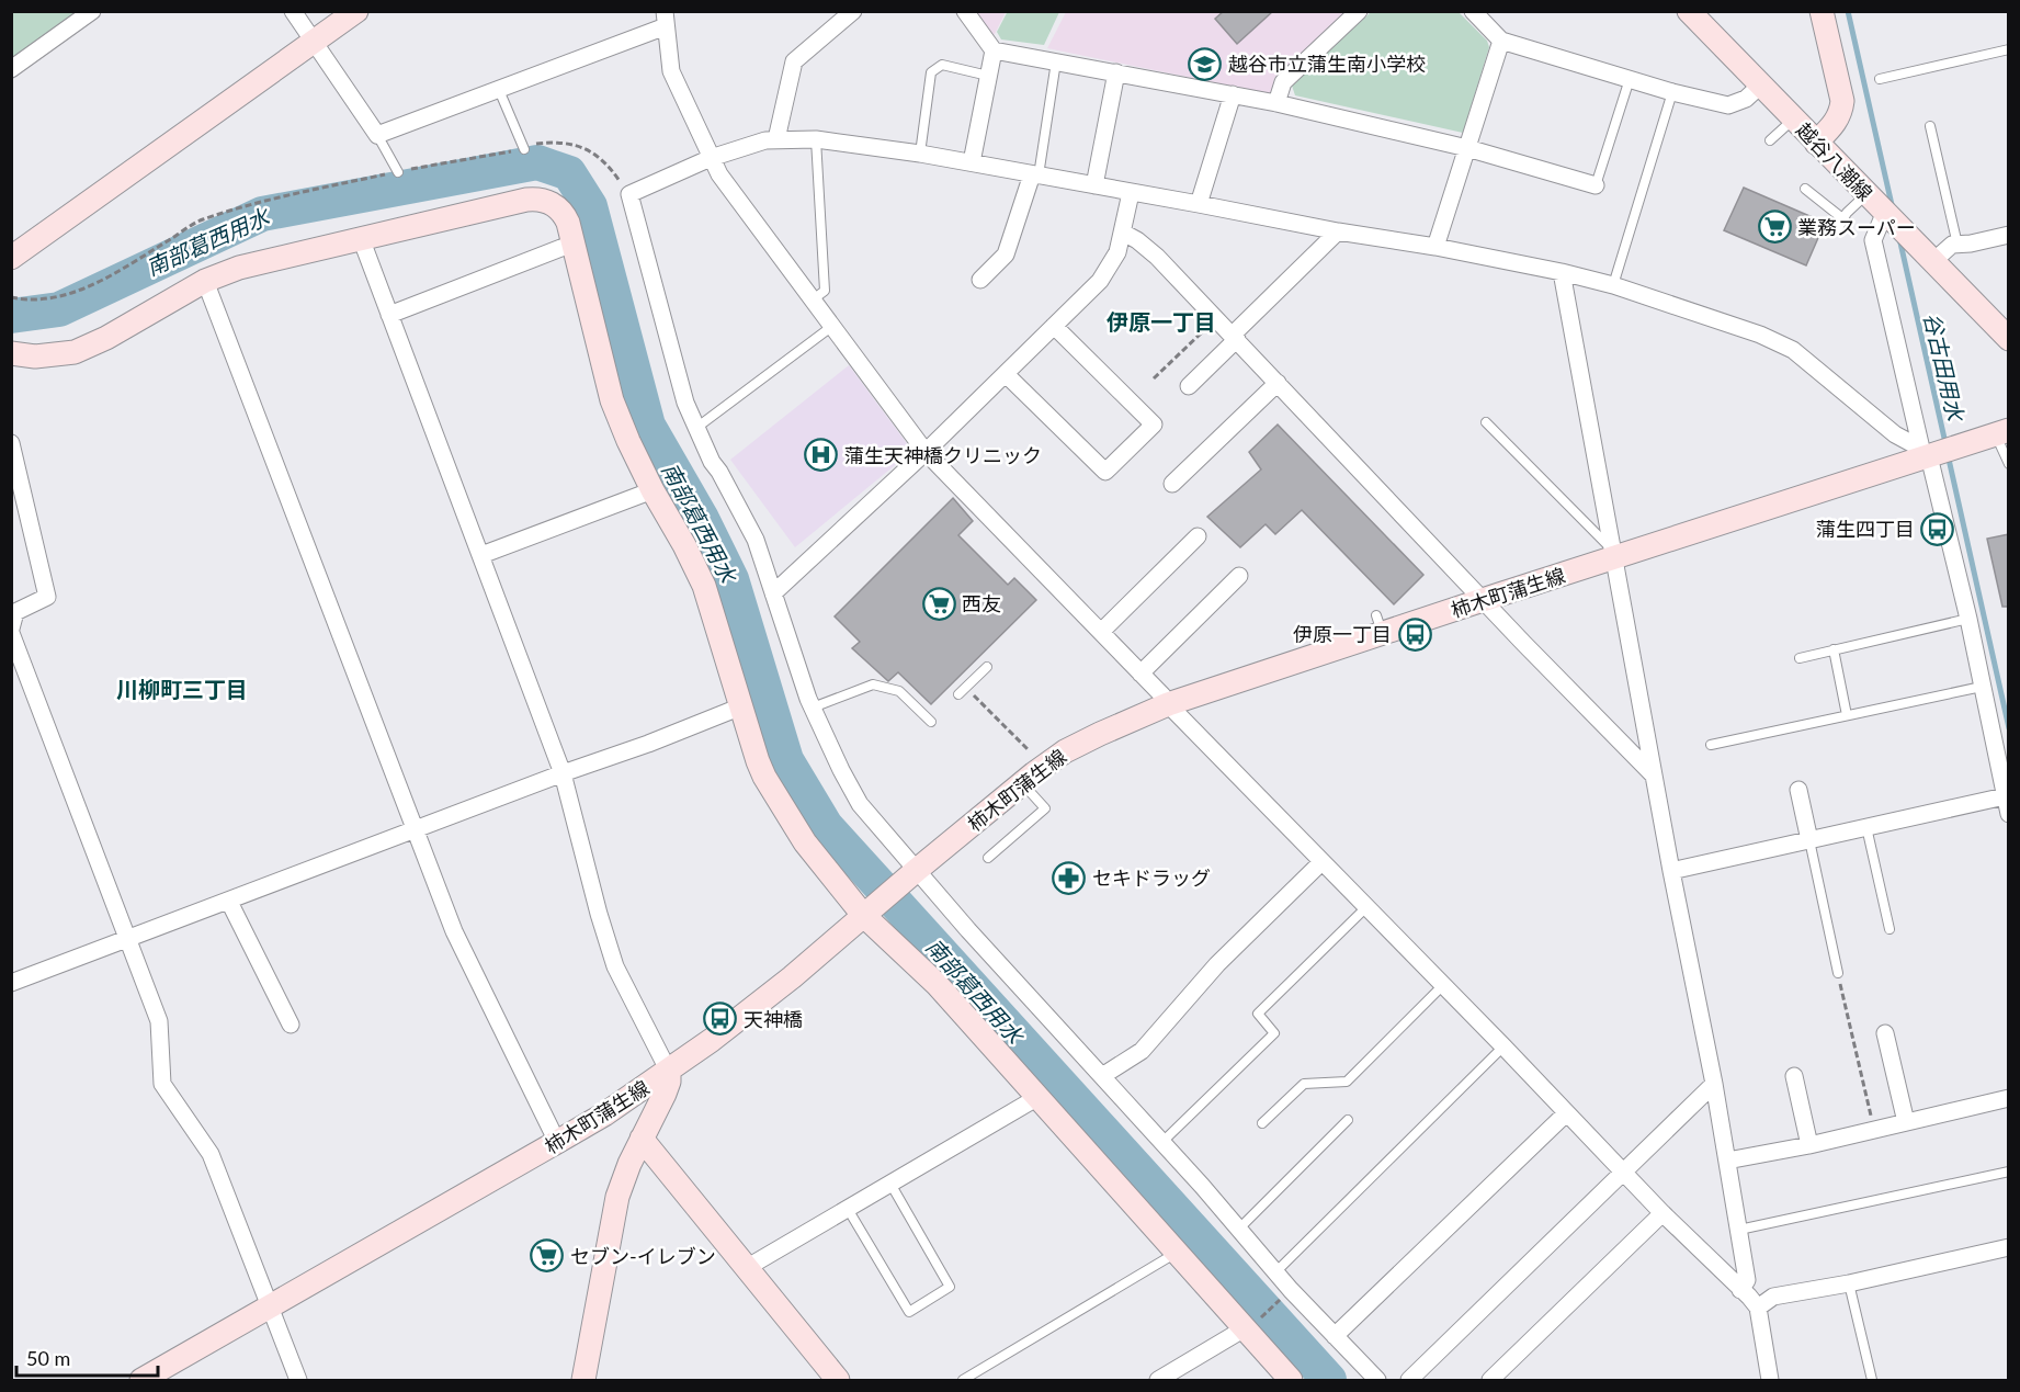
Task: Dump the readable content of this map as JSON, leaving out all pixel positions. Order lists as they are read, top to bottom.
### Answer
{
  "streets": {
    "street": ["越谷八潮線", "柿木町蒲生線"]
  },
  "districts": ["伊原一丁目", "川柳町三丁目"],
  "water": ["南部葛西用水", "谷古田用水"],
  "places": {
    "school or university": ["越谷市立蒲生南小学校"],
    "supermarket": ["業務スーパー", "西友", "セブン-イレブン"],
    "hospital": ["蒲生天神橋クリニック"],
    "bus stop": ["蒲生四丁目", "伊原一丁目", "天神橋"],
    "pharmacy": ["セキドラッグ"]
  },
  "scale_bar": "50 m"
}
